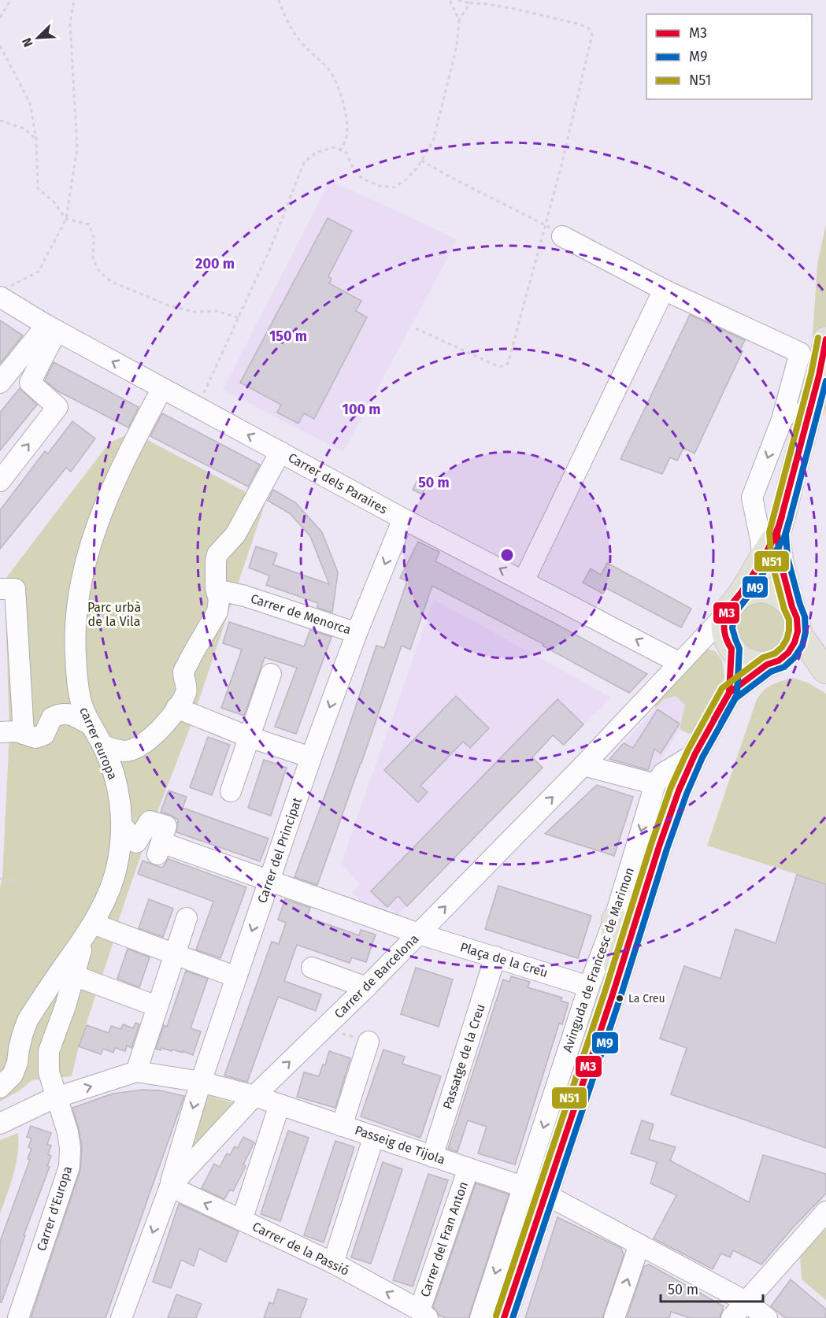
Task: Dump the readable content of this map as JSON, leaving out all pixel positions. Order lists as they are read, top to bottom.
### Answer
{
  "streets": {
    "main road": ["Avinguda de Francesc de Marimon"],
    "street": [
      "Carrer dels Paraires",
      "Carrer de Menorca",
      "carrer europa",
      "Carrer del Principat",
      "Plaça de la Creu",
      "Carrer de Barcelona",
      "Passatge de la Creu",
      "Passeig de Tijola",
      "Carrer d'Europa",
      "Carrer del Fran Anton",
      "Carrer de la Passió"
    ]
  },
  "crossings": [
    ["Carrer dels Paraires", "carrer europa"],
    ["Carrer dels Paraires", "Carrer del Principat"],
    ["Carrer dels Paraires", "Carrer de Barcelona"],
    ["Carrer de Menorca", "Carrer del Principat"],
    ["carrer europa", "Plaça de la Creu"],
    ["carrer europa", "Carrer d'Europa"],
    ["Carrer del Principat", "Plaça de la Creu"],
    ["Carrer del Principat", "Carrer de Barcelona"],
    ["Carrer del Principat", "Passeig de Tijola"],
    ["Carrer del Principat", "Carrer de la Passió"],
    ["Plaça de la Creu", "Avinguda de Francesc de Marimon"],
    ["Plaça de la Creu", "Carrer de Barcelona"],
    ["Plaça de la Creu", "Passatge de la Creu"],
    ["Avinguda de Francesc de Marimon", "Passeig de Tijola"],
    ["Carrer de Barcelona", "Passeig de Tijola"],
    ["Carrer de Barcelona", "Carrer de la Passió"],
    ["Passatge de la Creu", "Passeig de Tijola"],
    ["Passeig de Tijola", "Carrer del Fran Anton"],
    ["Carrer del Fran Anton", "Carrer de la Passió"]
  ],
  "one_way": ["Carrer dels Paraires", "Carrer de la Passió"],
  "parks": ["Parc urbà de la Vila"],
  "places": ["La Creu"],
  "lines": ["transit line N51", "transit line M3", "transit line M9"],
  "legend": ["M3", "M9", "N51"],
  "scale_bar": "50 m",
  "north": "bottom left",
  "rings": [
    "200 m",
    "150 m",
    "100 m",
    "50 m"
  ]
}
